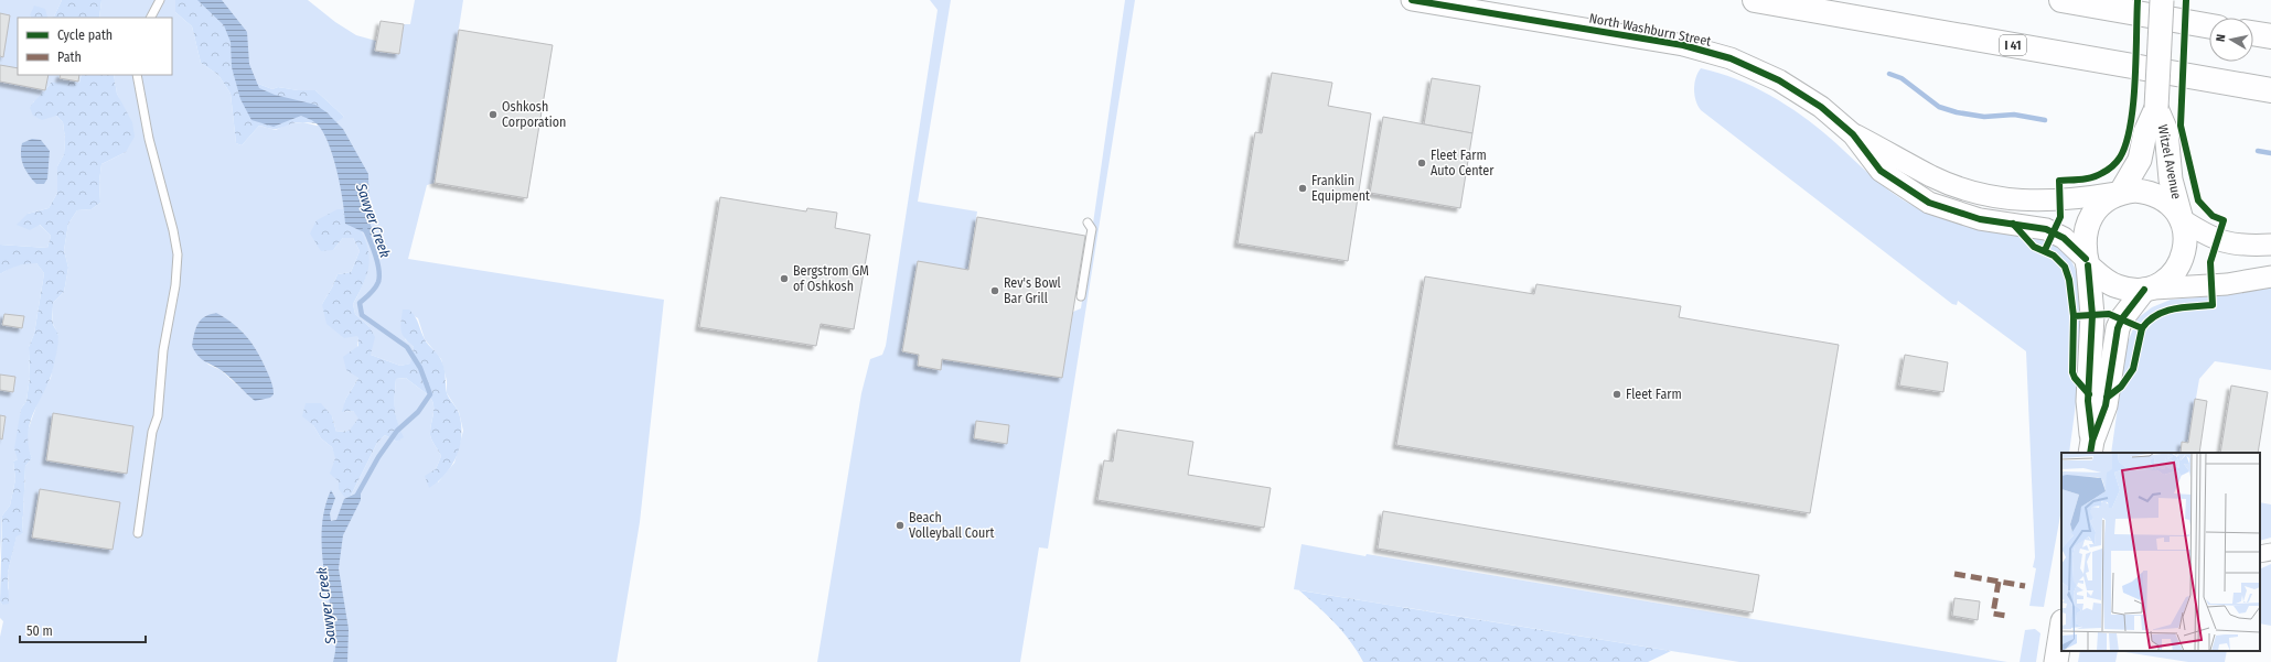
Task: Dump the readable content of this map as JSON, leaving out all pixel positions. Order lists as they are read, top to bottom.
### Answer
{
  "streets": {
    "highway": ["I 41"],
    "main road": ["Witzel Avenue"],
    "street": ["North Washburn Street"]
  },
  "crossings": [
    ["North Washburn Street", "Witzel Avenue"]
  ],
  "water": ["Sawyer Creek"],
  "places": [
    "Oshkosh Corporation",
    "Fleet Farm Auto Center",
    "Franklin Equipment",
    "Bergstrom GM of Oshkosh",
    "Rev's Bowl Bar Grill",
    "Fleet Farm",
    "Beach Volleyball Court"
  ],
  "legend": ["Cycle path", "Path"],
  "scale_bar": "50 m",
  "north": "left"
}
